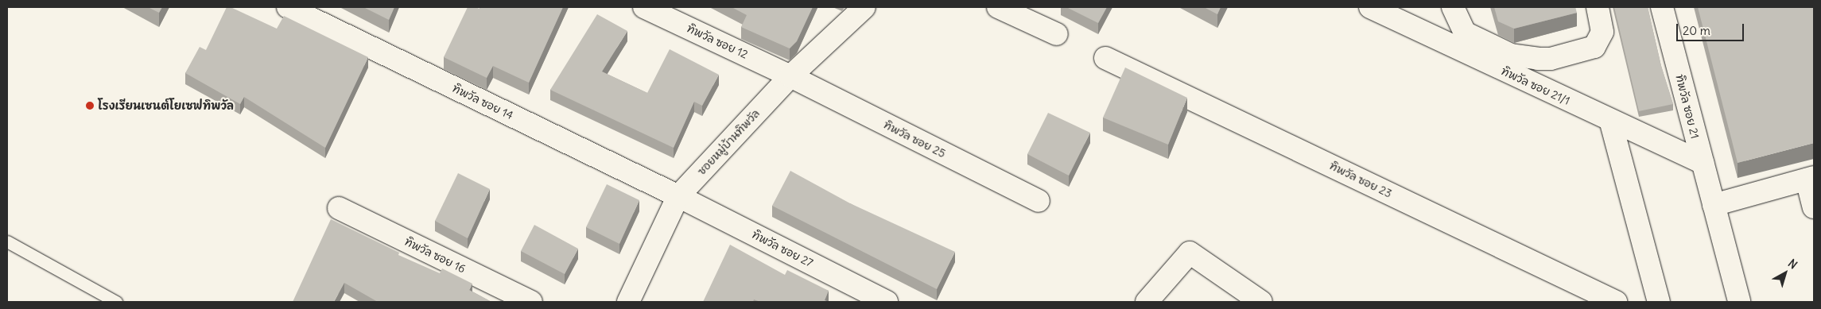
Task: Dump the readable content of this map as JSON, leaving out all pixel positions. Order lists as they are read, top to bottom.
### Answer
{
  "streets": {
    "street": [
      "ทิพวัล ซอย 12",
      "ทิพวัล ซอย 21/1",
      "ทิพวัล ซอย 14",
      "ทิพวัล ซอย 21",
      "ทิพวัล ซอย 25",
      "ซอยหมู่บ้านทิพวัล",
      "ทิพวัล ซอย 23",
      "ทิพวัล ซอย 27",
      "ทิพวัล ซอย 16"
    ]
  },
  "crossings": [
    ["ทิพวัล ซอย 12", "ทิพวัล ซอย 25"],
    ["ทิพวัล ซอย 12", "ซอยหมู่บ้านทิพวัล"],
    ["ทิพวัล ซอย 21/1", "ทิพวัล ซอย 21"],
    ["ทิพวัล ซอย 14", "ซอยหมู่บ้านทิพวัล"],
    ["ทิพวัล ซอย 14", "ทิพวัล ซอย 27"],
    ["ทิพวัล ซอย 25", "ซอยหมู่บ้านทิพวัล"],
    ["ซอยหมู่บ้านทิพวัล", "ทิพวัล ซอย 27"]
  ],
  "places": ["โรงเรียนเซนต์โยเซฟทิพวัล"],
  "scale_bar": "20 m",
  "north": "top right"
}
